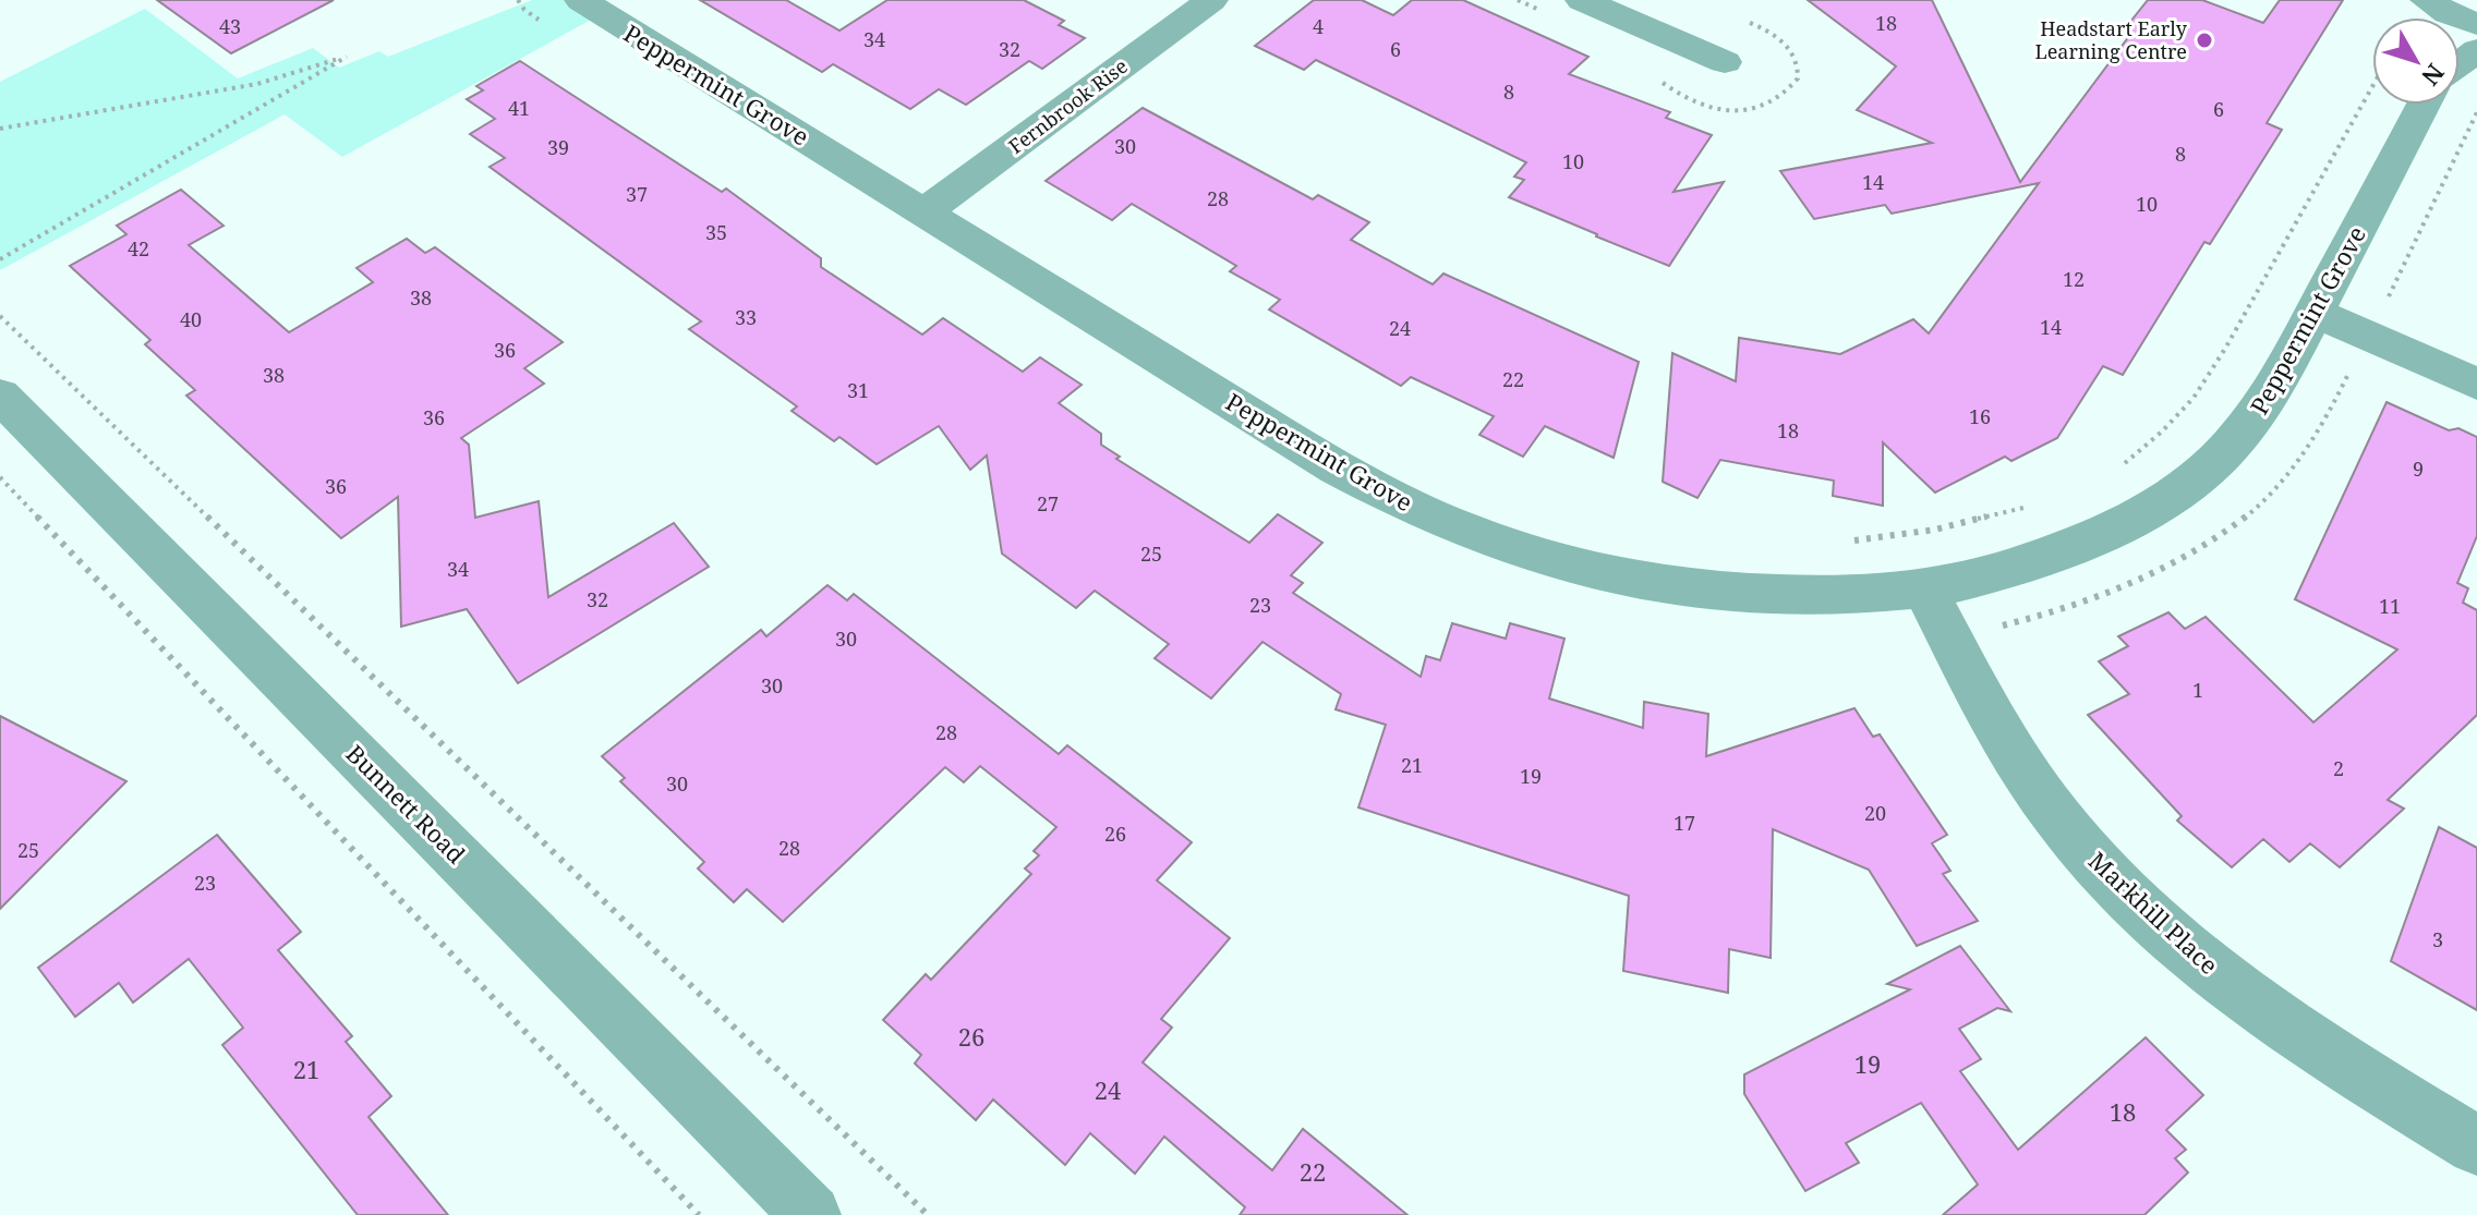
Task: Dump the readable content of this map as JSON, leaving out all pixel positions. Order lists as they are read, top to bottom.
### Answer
{
  "streets": {
    "street": [
      "Peppermint Grove",
      "Fernbrook Rise",
      "Bunnett Road",
      "Markhill Place"
    ]
  },
  "crossings": [
    ["Peppermint Grove", "Fernbrook Rise"],
    ["Peppermint Grove", "Markhill Place"]
  ],
  "places": ["Headstart Early Learning Centre"],
  "house_numbers": [
    "18",
    "43",
    "4",
    "34",
    "32",
    "6",
    "8",
    "41",
    "6",
    "30",
    "39",
    "8",
    "10",
    "14",
    "37",
    "28",
    "10",
    "35",
    "42",
    "12",
    "38",
    "33",
    "40",
    "14",
    "24",
    "36",
    "38",
    "22",
    "31",
    "16",
    "36",
    "18",
    "9",
    "36",
    "27",
    "25",
    "34",
    "32",
    "23",
    "11",
    "30",
    "30",
    "1",
    "28",
    "21",
    "2",
    "19",
    "30",
    "20",
    "17",
    "26",
    "28",
    "25",
    "23",
    "3",
    "26",
    "19",
    "21",
    "24",
    "18",
    "22"
  ],
  "north": "bottom right"
}
